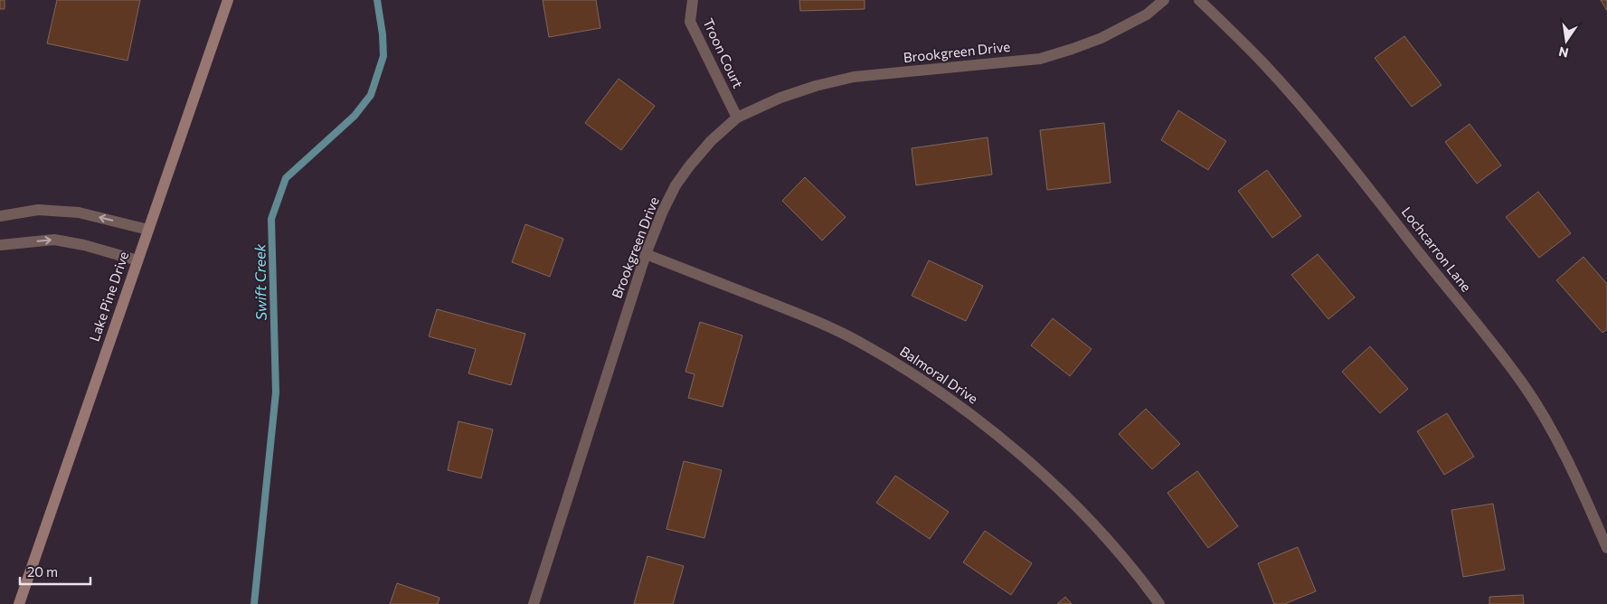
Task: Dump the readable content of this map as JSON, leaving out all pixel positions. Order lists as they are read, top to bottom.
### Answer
{
  "streets": {
    "street": [
      "Brookgreen Drive",
      "Troon Court",
      "Lochcarron Lane",
      "Lake Pine Drive",
      "Balmoral Drive"
    ]
  },
  "crossings": [
    ["Brookgreen Drive", "Troon Court"],
    ["Brookgreen Drive", "Balmoral Drive"]
  ],
  "water": ["Swift Creek"],
  "scale_bar": "20 m",
  "north": "bottom"
}
